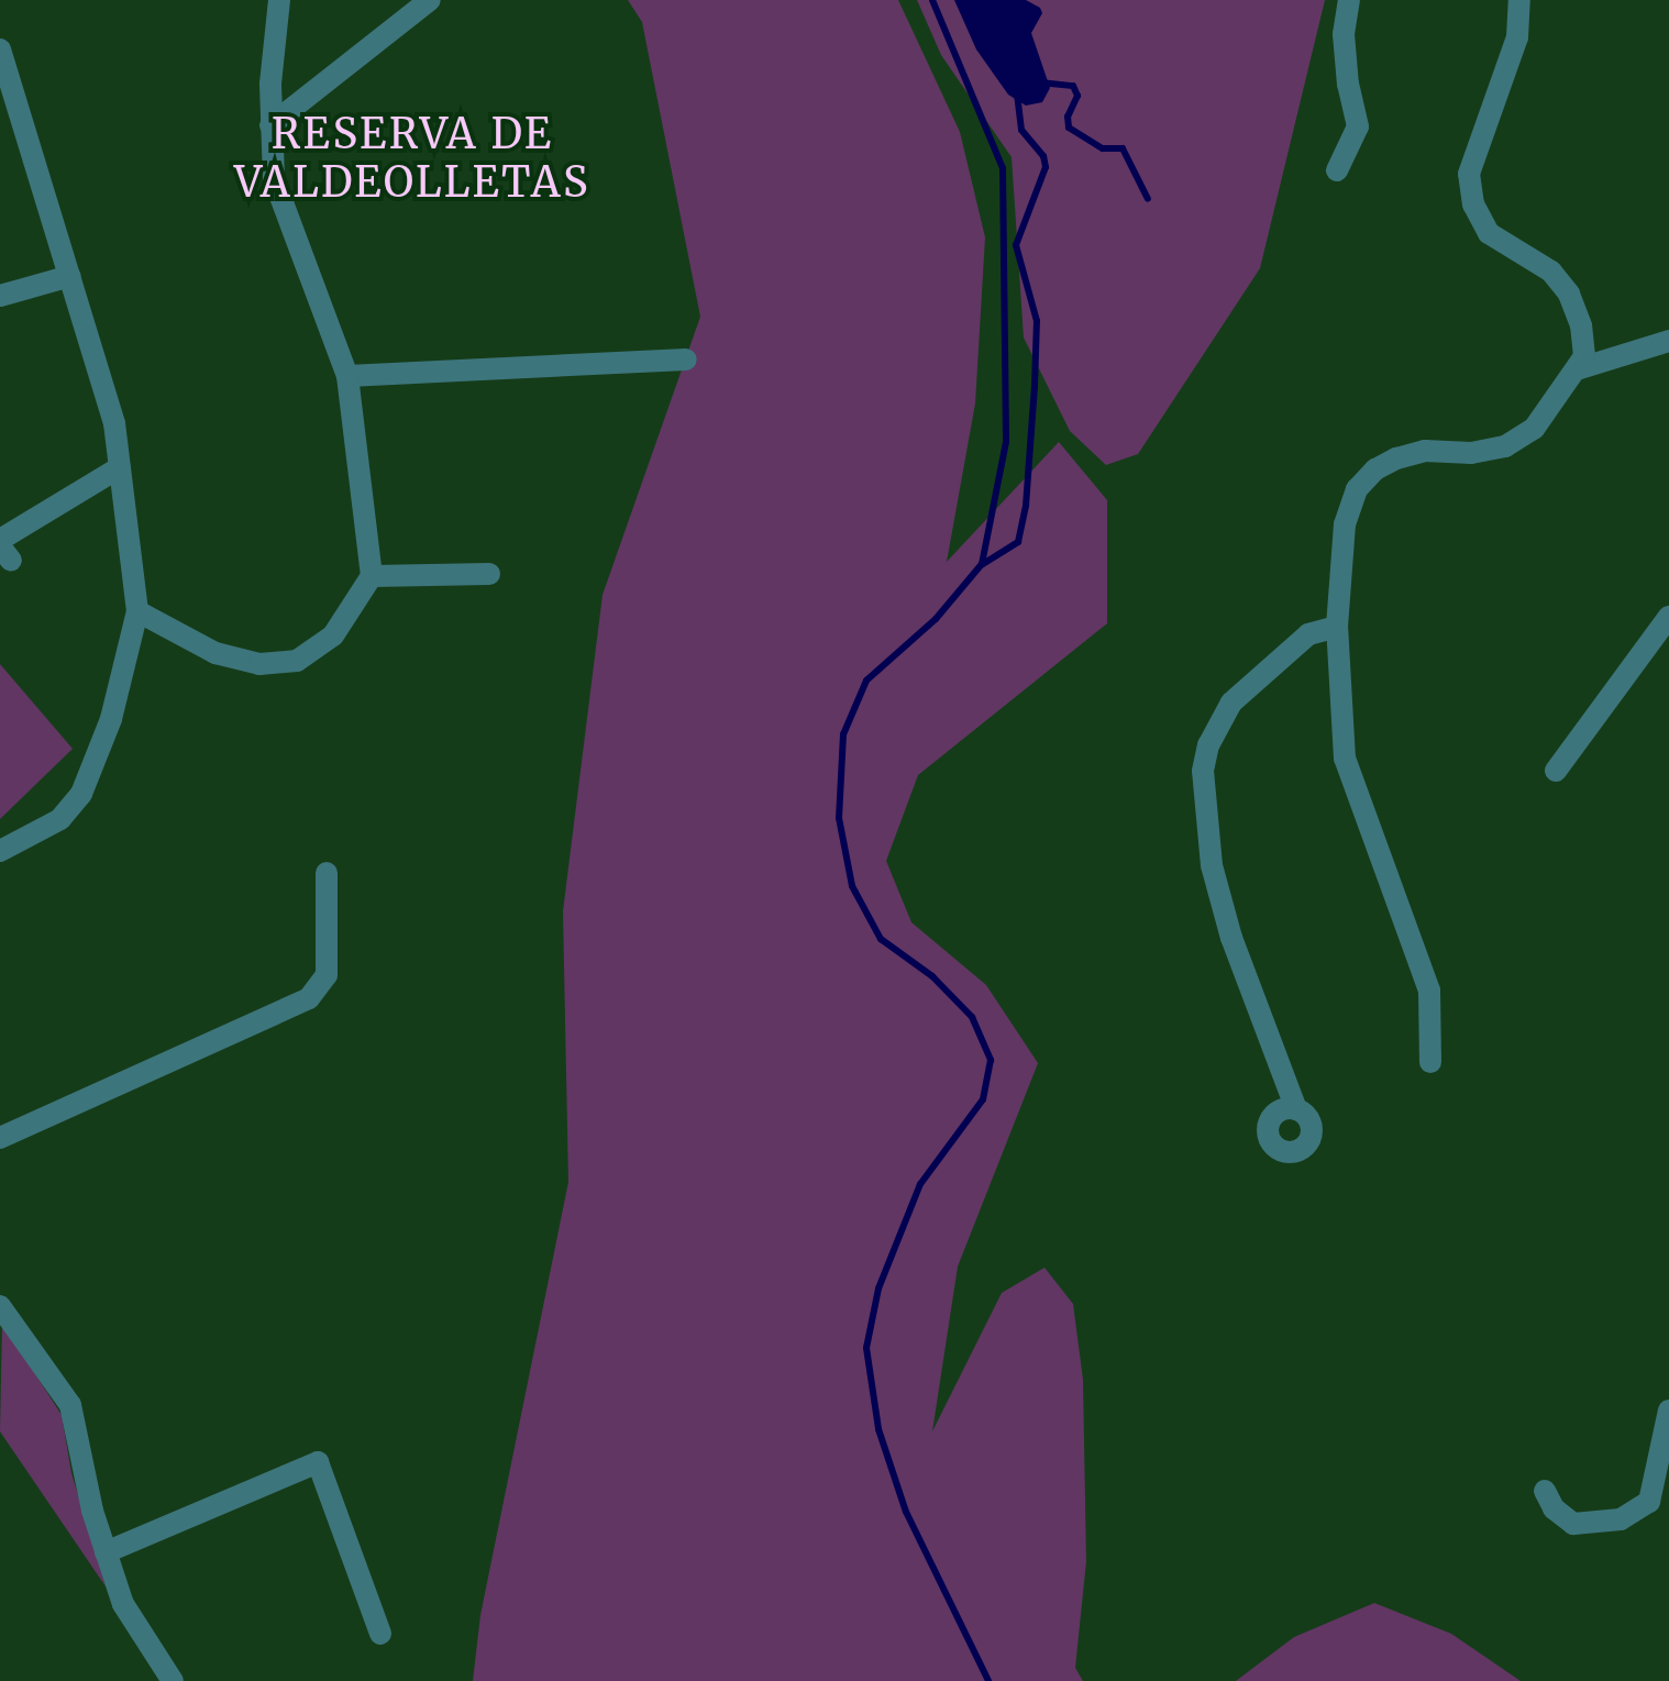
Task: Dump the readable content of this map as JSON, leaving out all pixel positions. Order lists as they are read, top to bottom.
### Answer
{
  "districts": ["RESERVA DE VALDEOLLETAS"]
}
